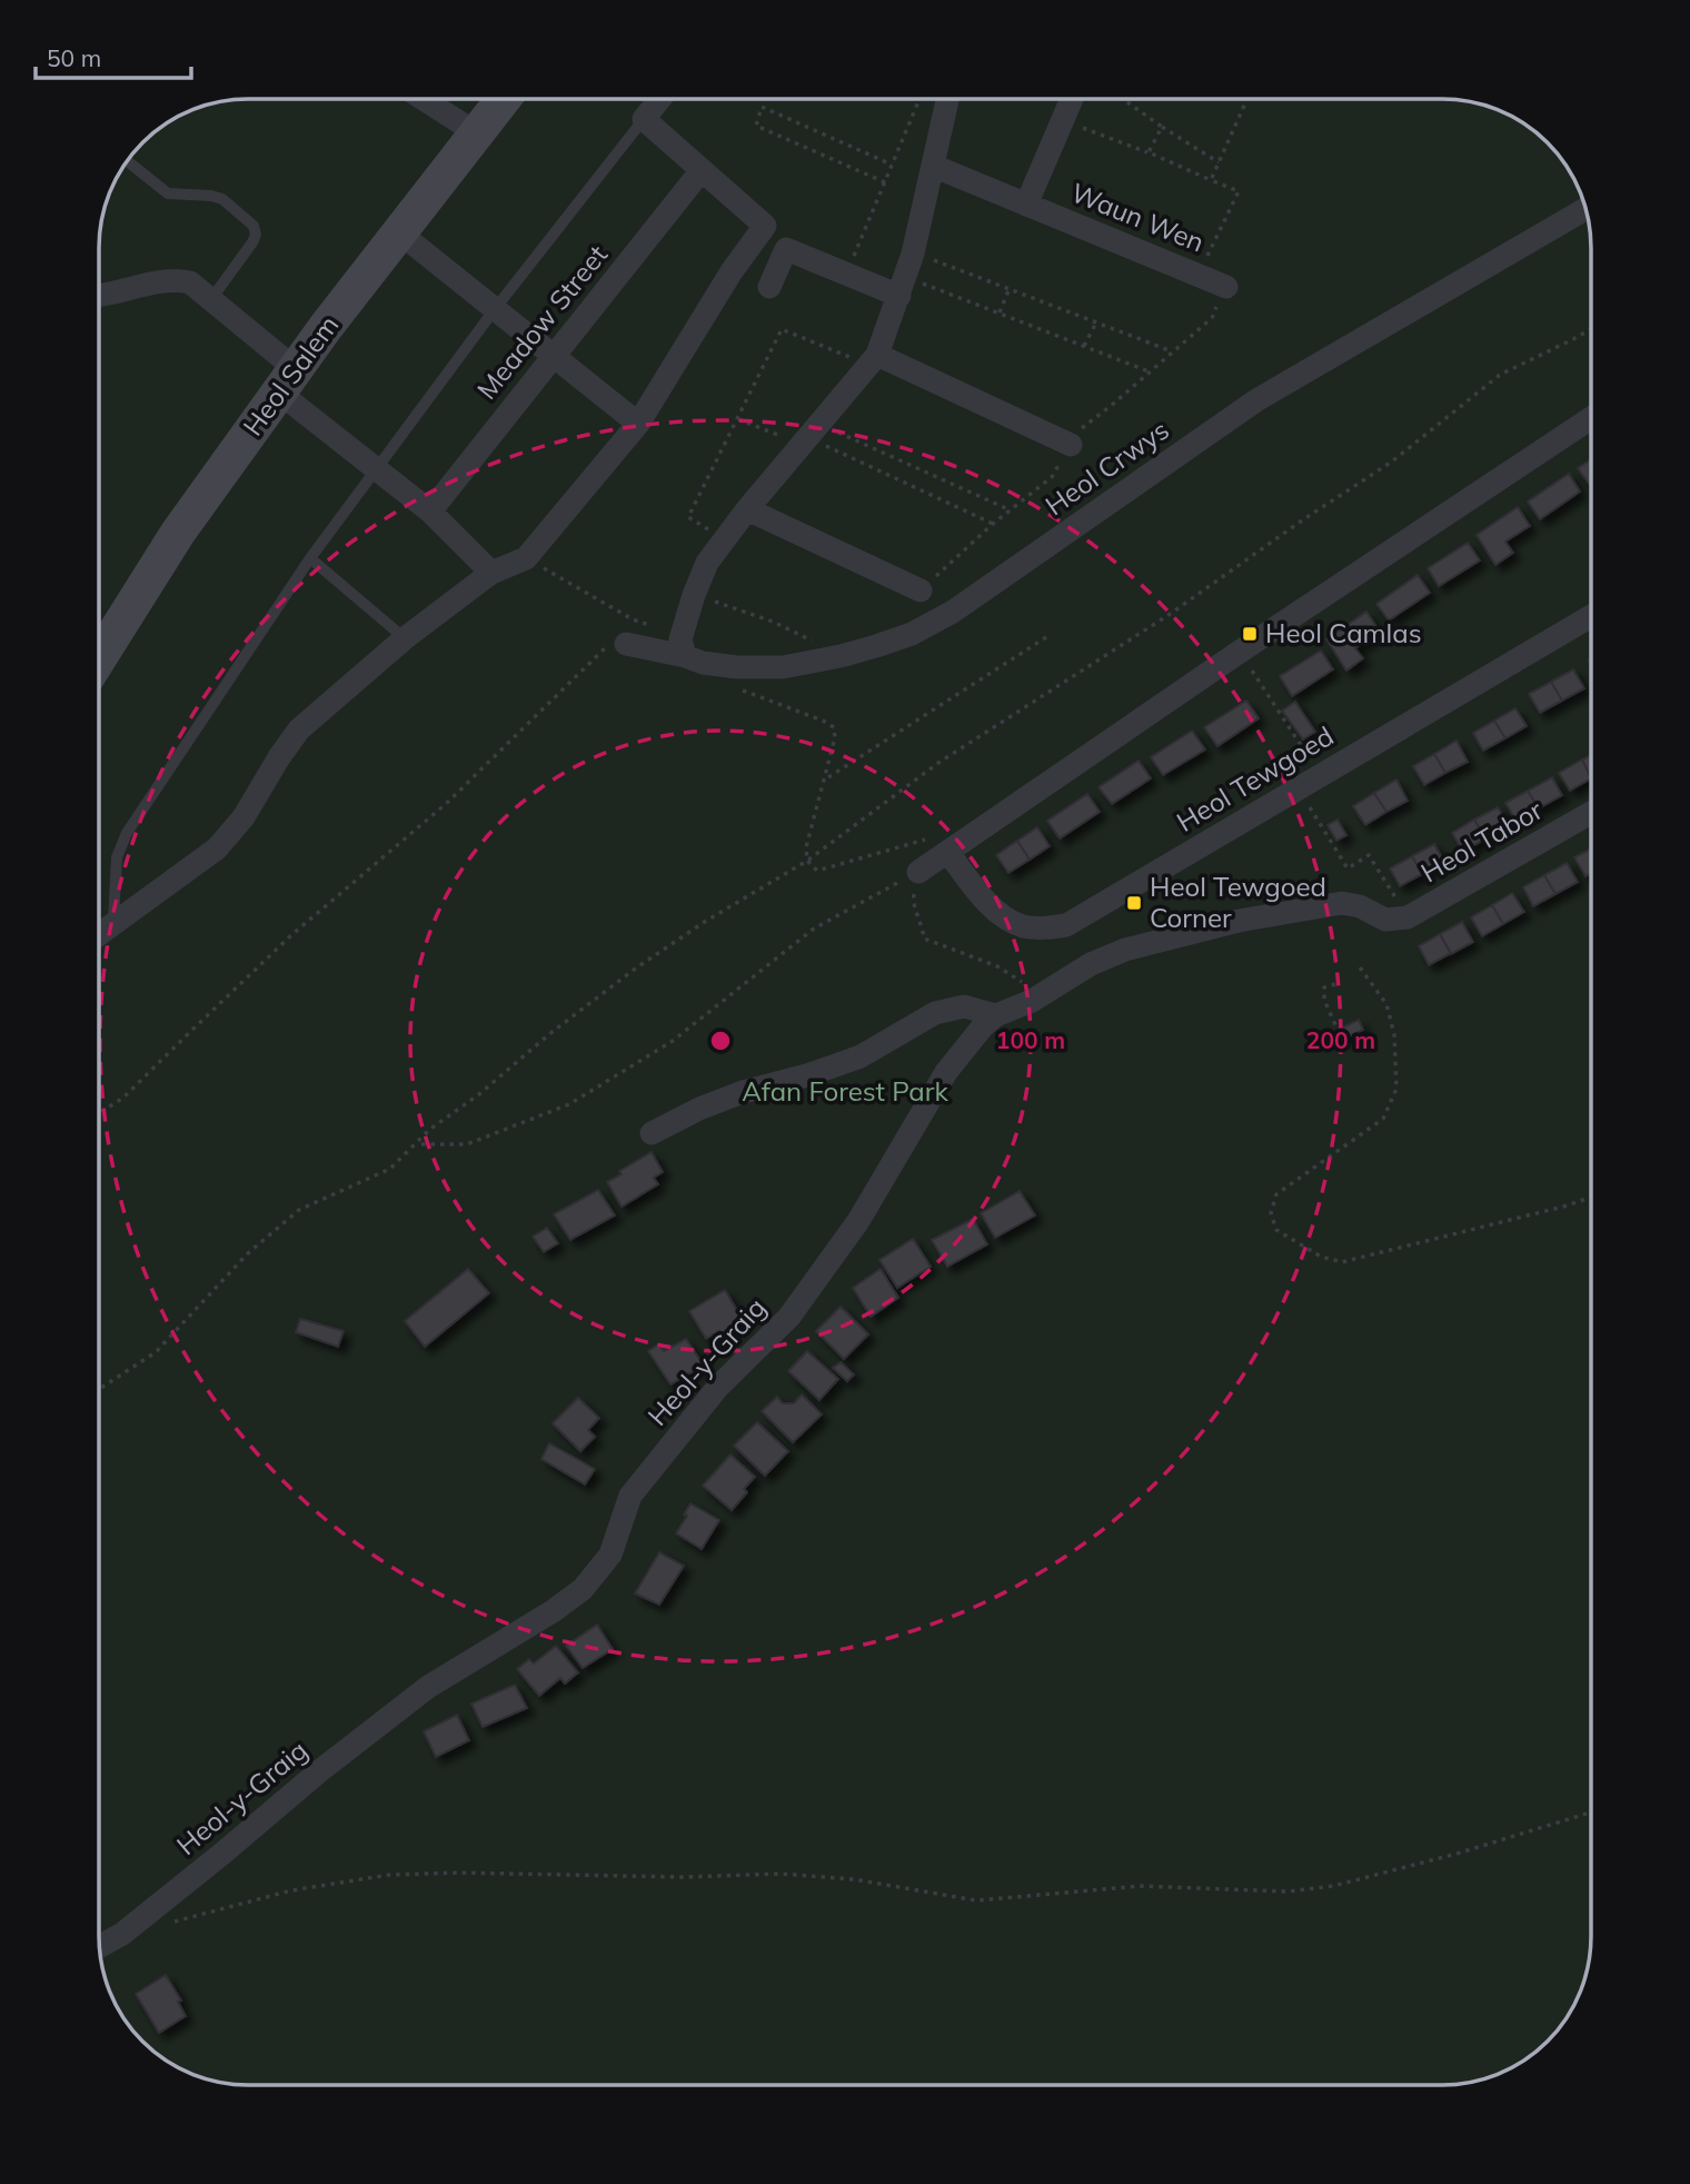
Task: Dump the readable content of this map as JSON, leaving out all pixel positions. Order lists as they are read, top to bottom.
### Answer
{
  "streets": {
    "main road": ["Heol Salem"],
    "street": [
      "Waun Wen",
      "Meadow Street",
      "Heol Crwys",
      "Heol Tewgoed",
      "Heol Tabor",
      "Heol-y-Graig"
    ]
  },
  "crossings": [
    ["Heol Tabor", "Heol-y-Graig"]
  ],
  "parks": ["Afan Forest Park"],
  "places": {
    "transit": ["Heol Camlas", "Heol Tewgoed Corner"]
  },
  "scale_bar": "50 m",
  "rings": ["100 m", "200 m"]
}
